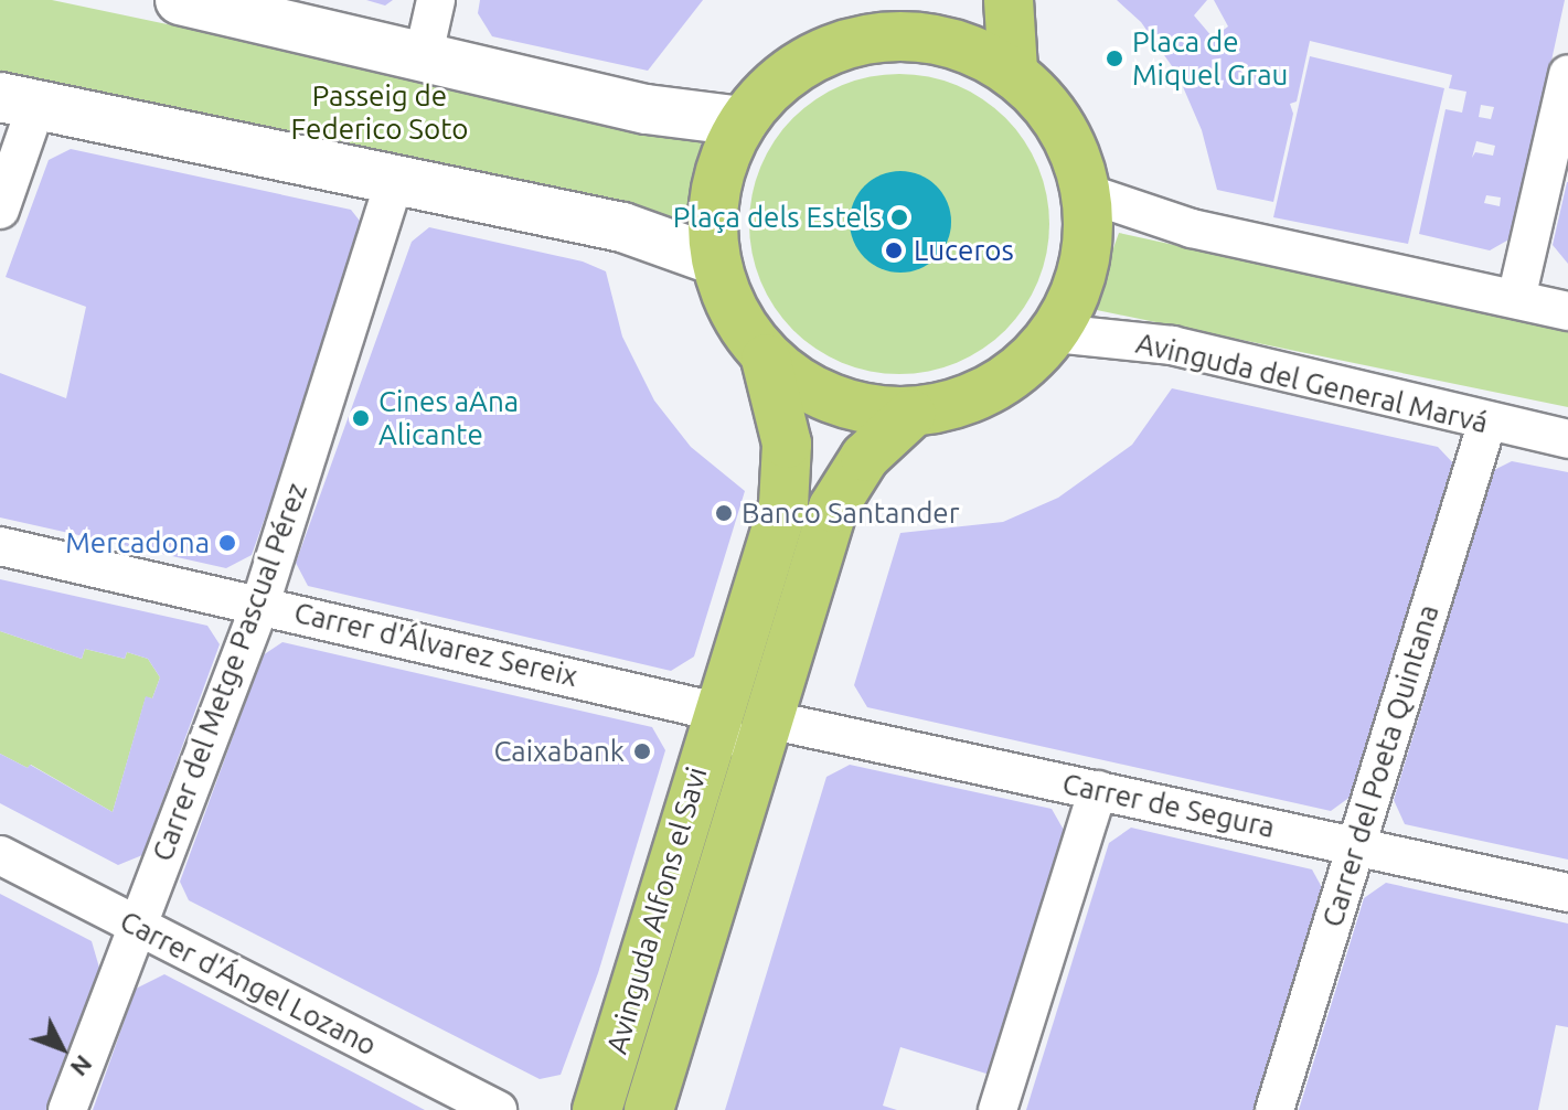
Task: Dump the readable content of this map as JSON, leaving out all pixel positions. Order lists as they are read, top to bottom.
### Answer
{
  "streets": {
    "main road": ["Avinguda Alfons el Savi"],
    "street": [
      "Avinguda del General Marvá",
      "Carrer d'Álvarez Sereix",
      "Carrer del Metge Pascual Pérez",
      "Carrer del Poeta Quintana",
      "Carrer de Segura",
      "Carrer d'Ángel Lozano"
    ]
  },
  "crossings": [
    ["Avinguda del General Marvá", "Carrer del Poeta Quintana"],
    ["Carrer d'Álvarez Sereix", "Carrer del Metge Pascual Pérez"],
    ["Carrer d'Álvarez Sereix", "Avinguda Alfons el Savi"],
    ["Carrer del Metge Pascual Pérez", "Carrer d'Ángel Lozano"],
    ["Carrer del Poeta Quintana", "Carrer de Segura"],
    ["Carrer de Segura", "Avinguda Alfons el Savi"]
  ],
  "parks": ["Passeig de Federico Soto"],
  "places": [
    "Placa de Miquel Grau",
    "Plaça dels Estels",
    "Luceros",
    "Cines aAna Alicante",
    "Banco Santander",
    "Mercadona",
    "Caixabank"
  ],
  "north": "bottom right"
}
